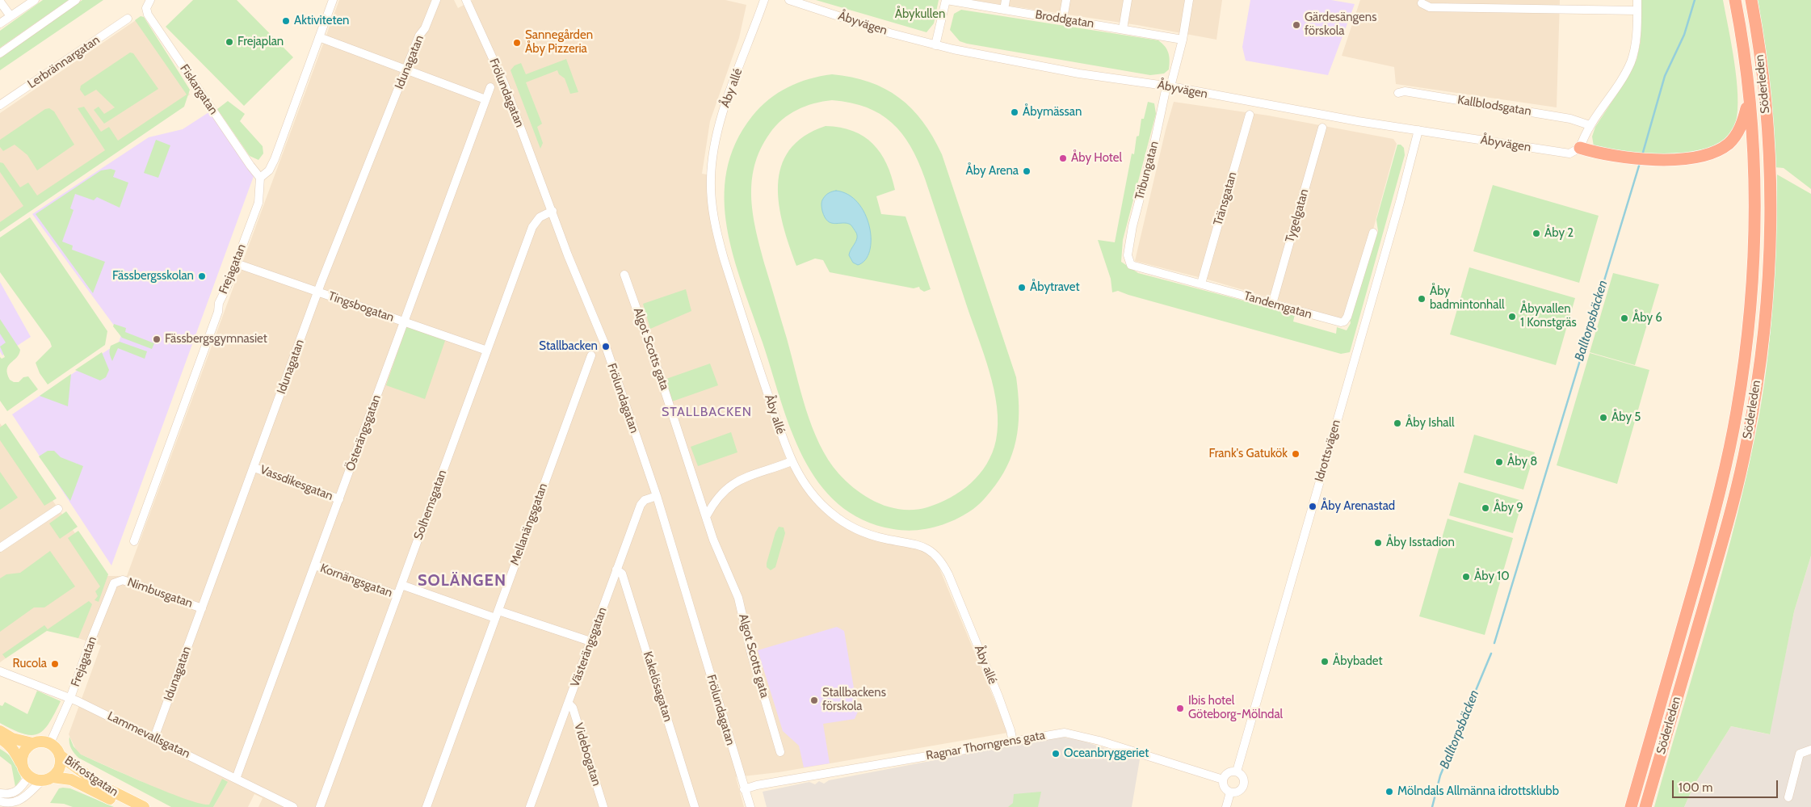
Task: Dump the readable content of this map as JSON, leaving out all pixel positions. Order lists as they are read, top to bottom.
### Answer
{
  "streets": {
    "highway": ["Söderleden"],
    "main road": ["Bifrostgatan"],
    "street": [
      "Broddgatan",
      "Åbyvägen",
      "Lerbrännargatan",
      "Idunagatan",
      "Åby allé",
      "Fiskargatan",
      "Frölundagatan",
      "Kallblodsgatan",
      "Tribungatan",
      "Tränsgatan",
      "Tygelgatan",
      "Frejagatan",
      "Tandemgatan",
      "Tingsbogatan",
      "Algot Scotts gata",
      "Österängsgatan",
      "Idrottsvägen",
      "Vassdikesgatan",
      "Solhemsgatan",
      "Mellanängsgatan",
      "Kornängsgatan",
      "Nimbusgatan",
      "Västerängsgatan",
      "Kakelösagatan",
      "Lammevallsgatan",
      "Ragnar Thorngrens gata",
      "Videbogatan"
    ]
  },
  "crossings": [
    ["Broddgatan", "Tribungatan"],
    ["Åbyvägen", "Tribungatan"],
    ["Åbyvägen", "Idrottsvägen"],
    ["Idunagatan", "Tingsbogatan"],
    ["Idunagatan", "Vassdikesgatan"],
    ["Idunagatan", "Nimbusgatan"],
    ["Idunagatan", "Lammevallsgatan"],
    ["Åby allé", "Ragnar Thorngrens gata"],
    ["Fiskargatan", "Frejagatan"],
    ["Frölundagatan", "Solhemsgatan"],
    ["Frölundagatan", "Västerängsgatan"],
    ["Frölundagatan", "Ragnar Thorngrens gata"],
    ["Tribungatan", "Tandemgatan"],
    ["Tränsgatan", "Tandemgatan"],
    ["Tygelgatan", "Tandemgatan"],
    ["Frejagatan", "Tingsbogatan"],
    ["Frejagatan", "Nimbusgatan"],
    ["Frejagatan", "Lammevallsgatan"],
    ["Frejagatan", "Bifrostgatan"],
    ["Tingsbogatan", "Österängsgatan"],
    ["Tingsbogatan", "Solhemsgatan"],
    ["Österängsgatan", "Vassdikesgatan"],
    ["Österängsgatan", "Kornängsgatan"],
    ["Österängsgatan", "Lammevallsgatan"],
    ["Idrottsvägen", "Ragnar Thorngrens gata"],
    ["Solhemsgatan", "Kornängsgatan"],
    ["Mellanängsgatan", "Kornängsgatan"],
    ["Kornängsgatan", "Västerängsgatan"],
    ["Västerängsgatan", "Kakelösagatan"],
    ["Västerängsgatan", "Videbogatan"]
  ],
  "districts": ["STALLBACKEN", "SOLÄNGEN"],
  "water": ["Balltorpsbäcken"],
  "parks": ["Åbykullen"],
  "places": [
    "Aktiviteten",
    "Gärdesängens förskola",
    "Frejaplan",
    "Sannegården Åby Pizzeria",
    "Åbymässan",
    "Åby Hotel",
    "Åby Arena",
    "Åby 2",
    "Fässbergsskolan",
    "Åbytravet",
    "Åby badmintonhall",
    "Åbyvallen 1 Konstgräs",
    "Åby 6",
    "Fässbergsgymnasiet",
    "Stallbacken",
    "Åby 5",
    "Åby Ishall",
    "Frank's Gatukök",
    "Åby 8",
    "Åby Arenastad",
    "Åby 9",
    "Åby Isstadion",
    "Åby 10",
    "Åbybadet",
    "Rucola",
    "Stallbackens förskola",
    "Ibis hotel Göteborg-Mölndal",
    "Oceanbryggeriet",
    "Mölndals Allmänna idrottsklubb"
  ],
  "scale_bar": "100 m"
}
